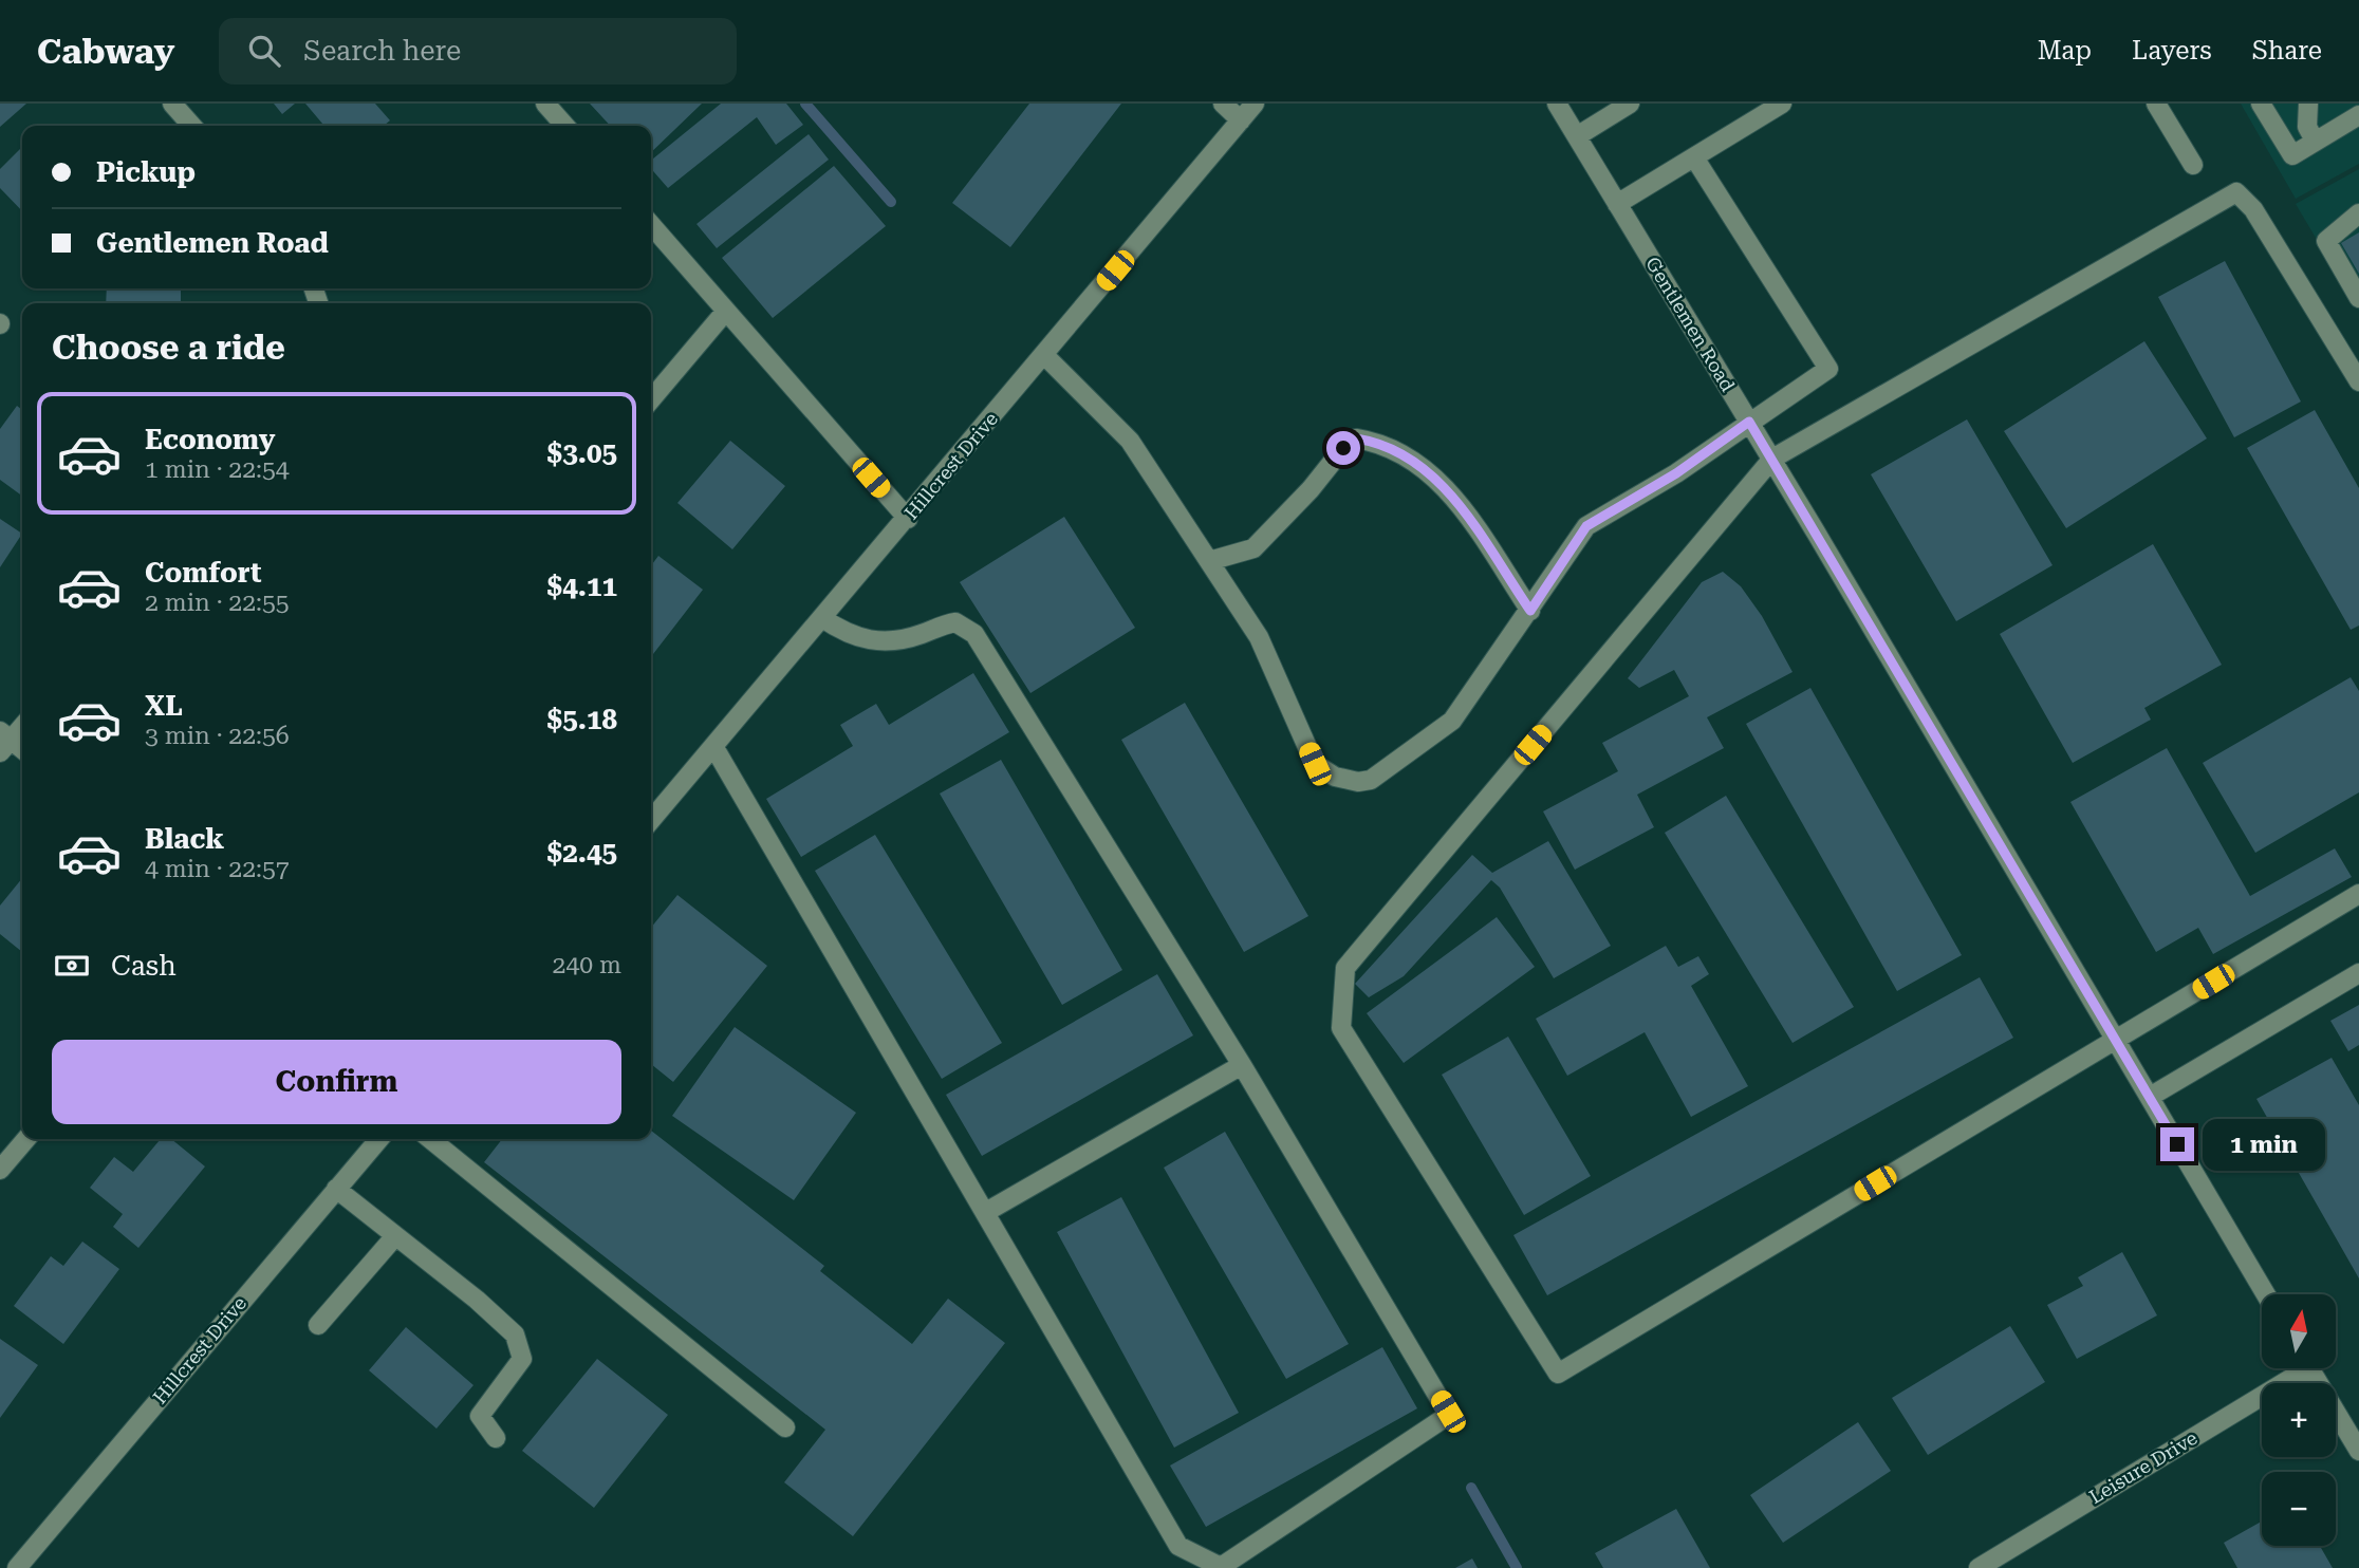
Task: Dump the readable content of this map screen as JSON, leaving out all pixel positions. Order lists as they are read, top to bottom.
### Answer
{
  "streets": {
    "street": ["Gentlemen Road", "Hillcrest Drive", "Leisure Drive"]
  },
  "north": "top",
  "page": {
    "header": "Cabway",
    "search": "Search here",
    "nav": ["Map", "Layers", "Share"],
    "banner": ["Pickup", "Gentlemen Road"],
    "heading": "Choose a ride",
    "list": [
      {
        "name": "Economy",
        "note": "1 min · 22:54",
        "value": "$3.05"
      },
      {
        "name": "Comfort",
        "note": "2 min · 22:55",
        "value": "$4.11"
      },
      {
        "name": "XL",
        "note": "3 min · 22:56",
        "value": "$5.18"
      },
      {
        "name": "Black",
        "note": "4 min · 22:57",
        "value": "$2.45"
      }
    ],
    "pay": ["Cash", "240 m"],
    "buttons": "Confirm",
    "bubble": "1 min",
    "map_buttons": ["+", "−"]
  }
}
